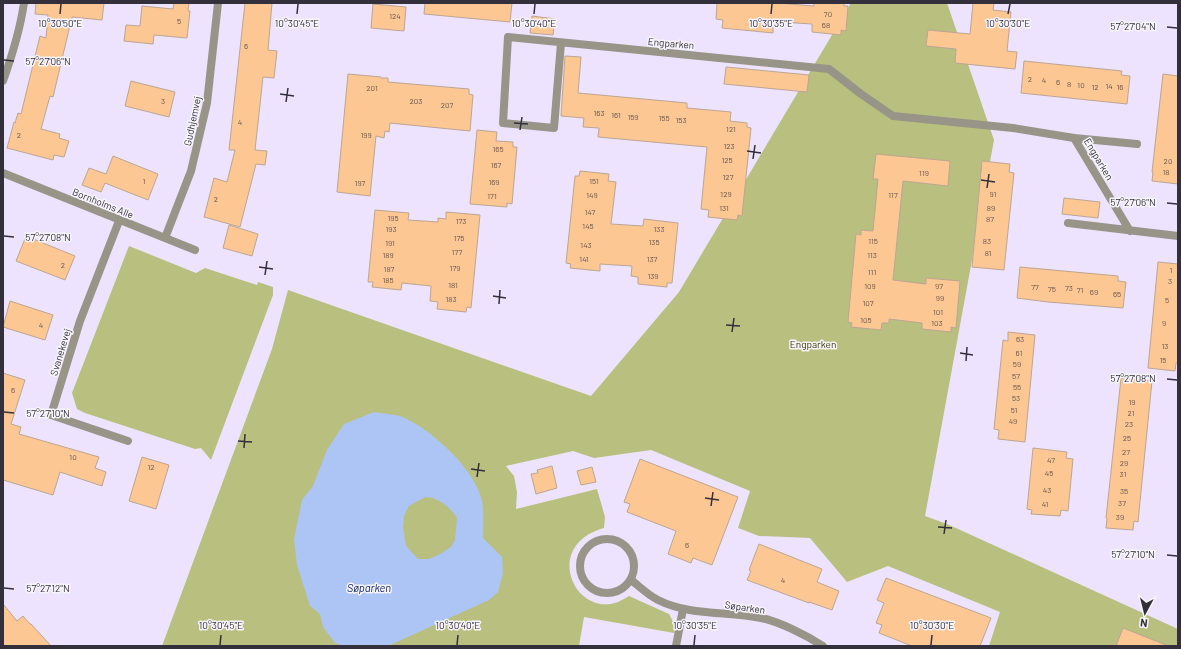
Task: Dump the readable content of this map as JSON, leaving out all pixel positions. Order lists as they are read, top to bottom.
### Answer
{
  "streets": {
    "street": [
      "Engparken",
      "Gudhjemvej",
      "Bornholms Alle",
      "Svanekevej",
      "Søparken"
    ]
  },
  "crossings": [
    ["Gudhjemvej", "Bornholms Alle"],
    ["Bornholms Alle", "Svanekevej"]
  ],
  "water": ["Søparken"],
  "parks": ["Engparken"],
  "house_numbers": [
    "70",
    "124",
    "5",
    "68",
    "6",
    "2",
    "4",
    "6",
    "8",
    "10",
    "14",
    "12",
    "16",
    "201",
    "3",
    "203",
    "207",
    "163",
    "161",
    "159",
    "155",
    "153",
    "4",
    "121",
    "2",
    "199",
    "123",
    "165",
    "125",
    "20",
    "167",
    "18",
    "119",
    "127",
    "1",
    "151",
    "169",
    "197",
    "129",
    "91",
    "149",
    "117",
    "171",
    "2",
    "131",
    "89",
    "147",
    "195",
    "87",
    "173",
    "145",
    "193",
    "133",
    "175",
    "115",
    "83",
    "135",
    "191",
    "143",
    "177",
    "81",
    "189",
    "113",
    "141",
    "137",
    "2",
    "179",
    "187",
    "1",
    "111",
    "139",
    "185",
    "3",
    "181",
    "109",
    "97",
    "77",
    "73",
    "75",
    "71",
    "69",
    "65",
    "99",
    "183",
    "5",
    "107",
    "101",
    "105",
    "103",
    "9",
    "4",
    "63",
    "13",
    "61",
    "15",
    "59",
    "57",
    "55",
    "6",
    "53",
    "19",
    "51",
    "21",
    "49",
    "23",
    "25",
    "27",
    "10",
    "47",
    "29",
    "12",
    "45",
    "31",
    "43",
    "35",
    "37",
    "41",
    "39",
    "6",
    "4"
  ],
  "north": "bottom",
  "coordinates": [
    "10°30'50\"E",
    "10°30'45\"E",
    "10°30'40\"E",
    "10°30'35\"E",
    "10°30'30\"E",
    "57°27'04\"N",
    "57°27'06\"N",
    "57°27'08\"N",
    "57°27'10\"N",
    "57°27'12\"N"
  ]
}
